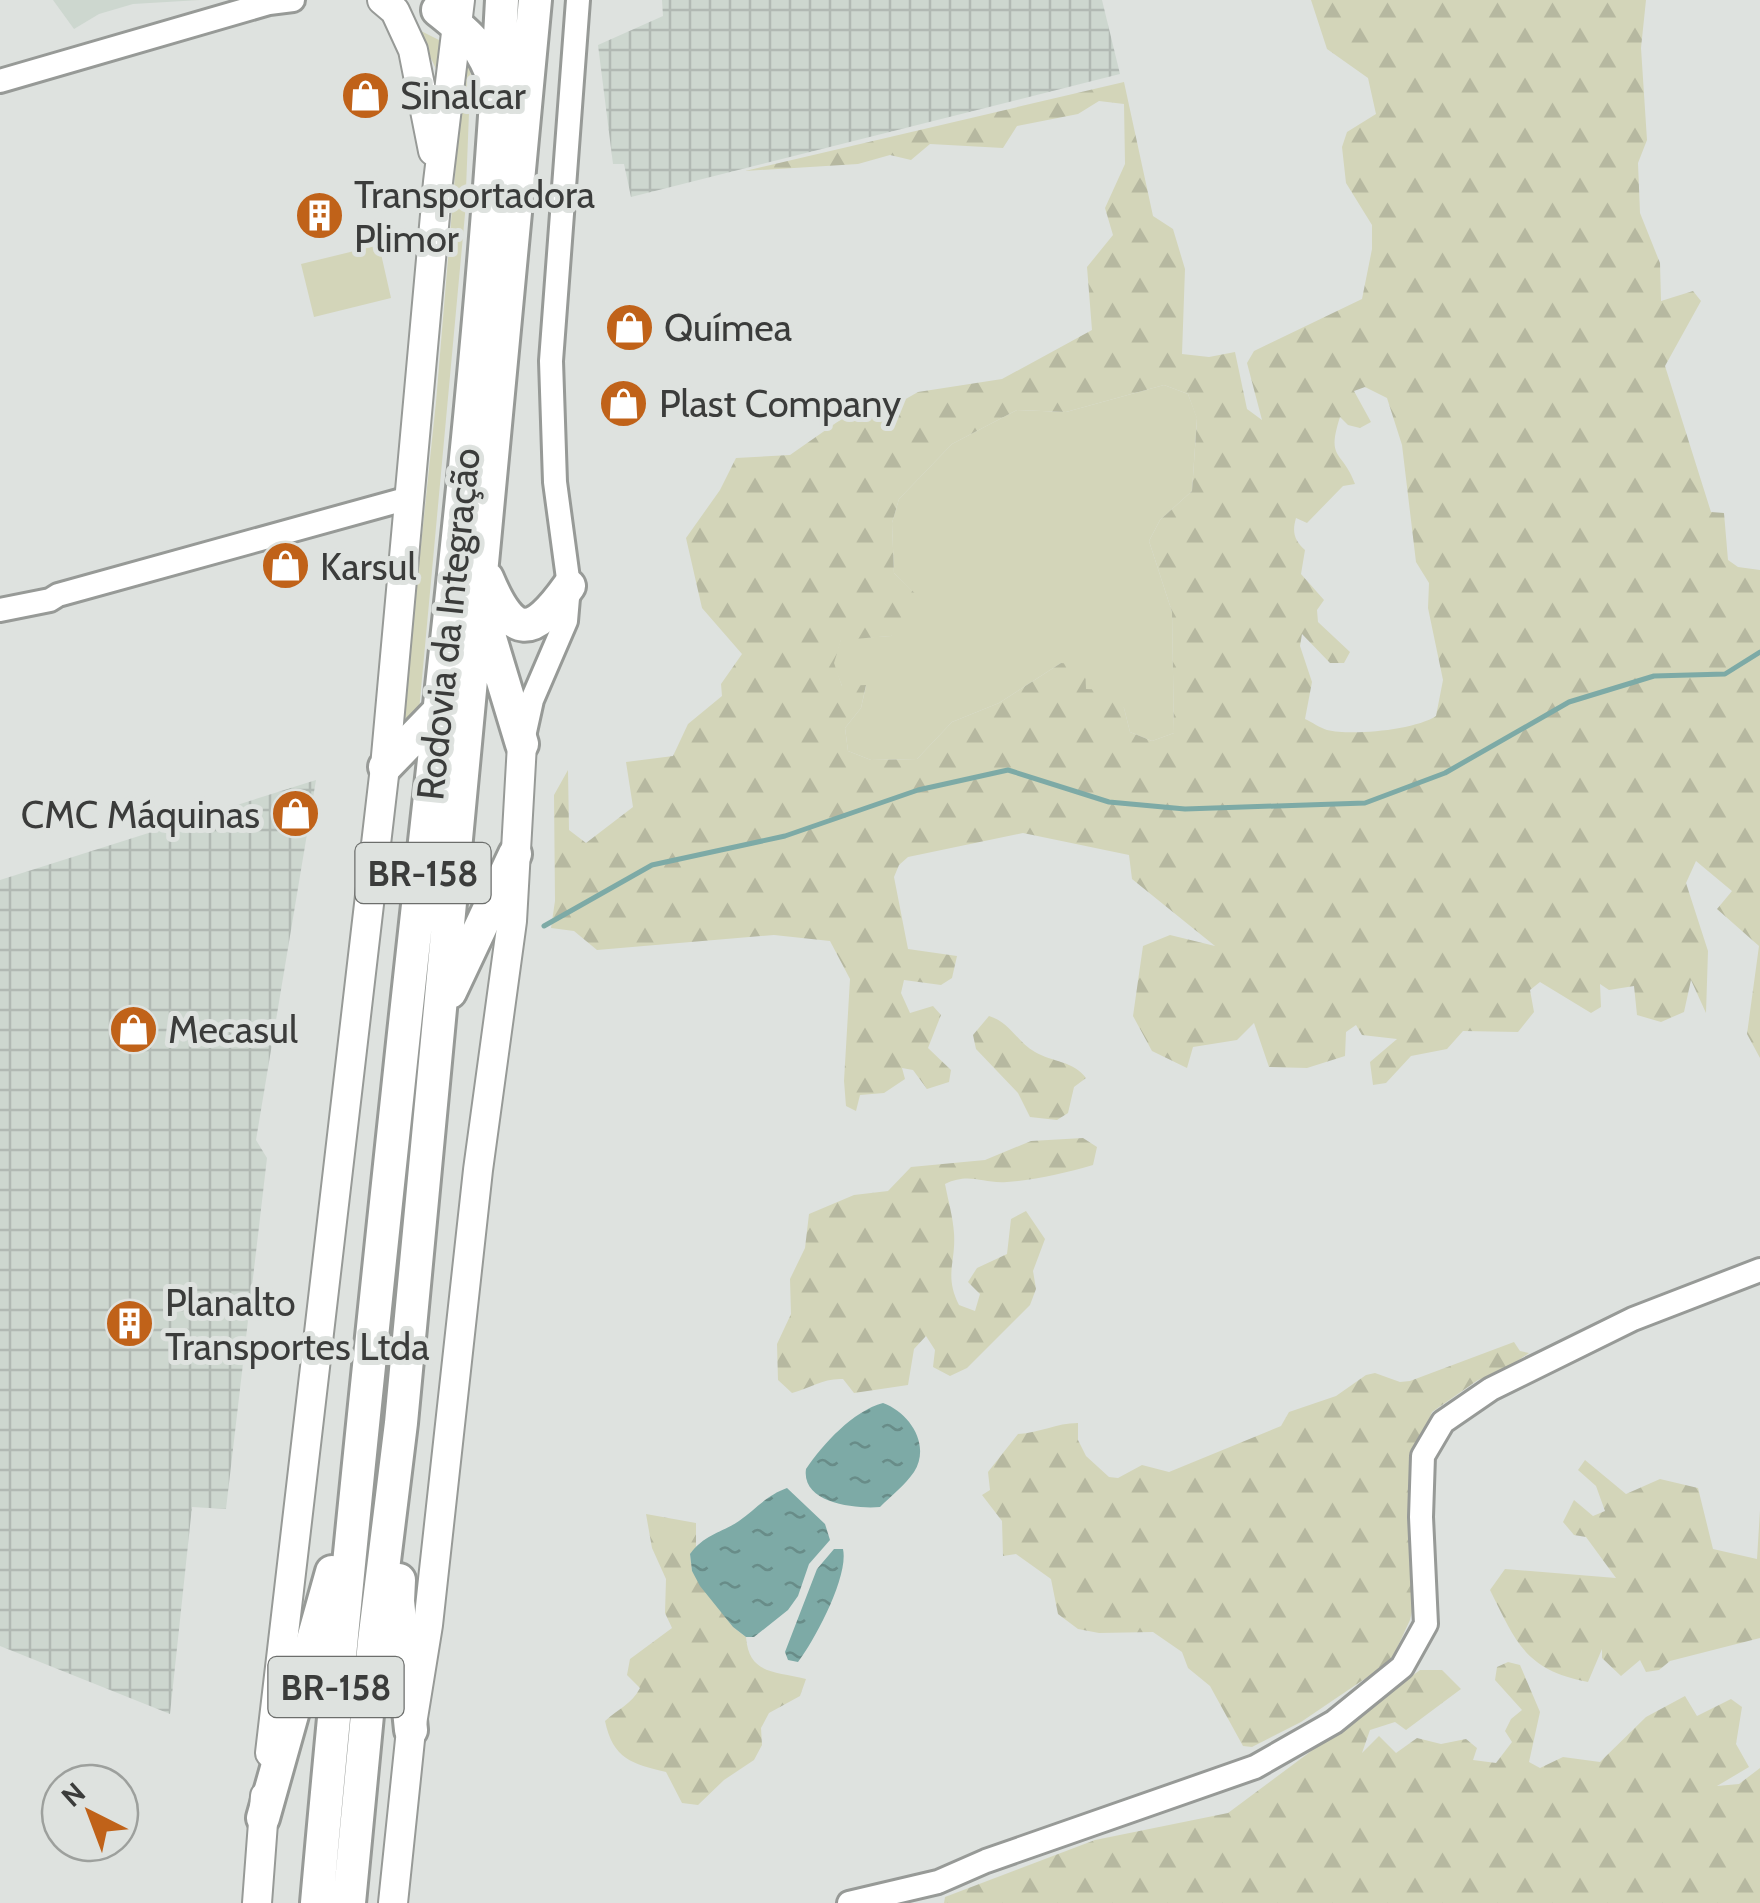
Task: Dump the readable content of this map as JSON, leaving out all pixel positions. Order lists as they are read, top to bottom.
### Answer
{
  "streets": {
    "highway": ["Rodovia da Integração", "BR-158"]
  },
  "crossings": [
    ["Rodovia da Integração", "BR-158"]
  ],
  "places": {
    "shop": [
      "Sinalcar",
      "Químea",
      "Plast Company",
      "Karsul",
      "CMC Máquinas",
      "Mecasul"
    ],
    "building": ["Transportadora Plimor", "Planalto Transportes Ltda"]
  },
  "north": "top left"
}
